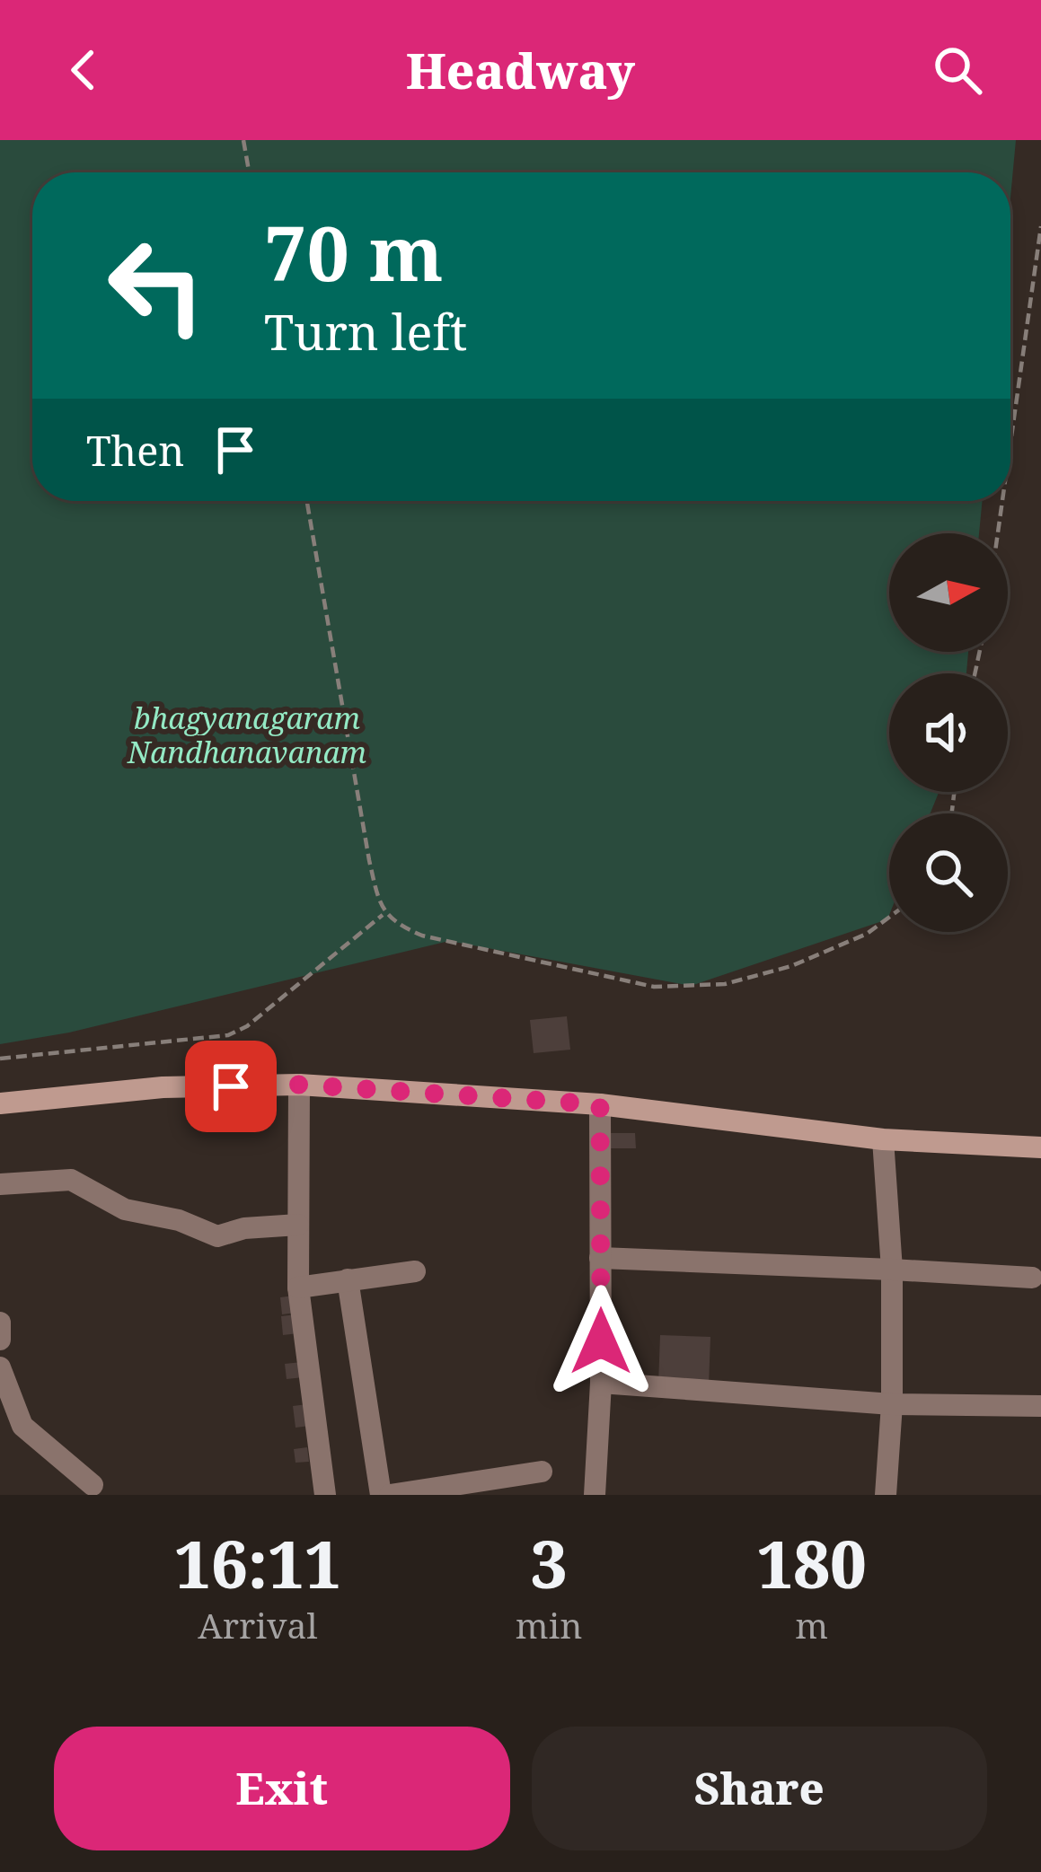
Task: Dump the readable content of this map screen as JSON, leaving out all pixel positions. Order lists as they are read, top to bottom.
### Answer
{
  "parks": ["bhagyanagaram Nandhanavanam"],
  "north": "right",
  "page": {
    "header": "Headway",
    "turn": ["70 m", "Turn left"],
    "then": "Then",
    "eta": [
      "16:11",
      "Arrival",
      "3",
      "min",
      "180",
      "m"
    ],
    "buttons": ["Exit", "Share"]
  }
}
